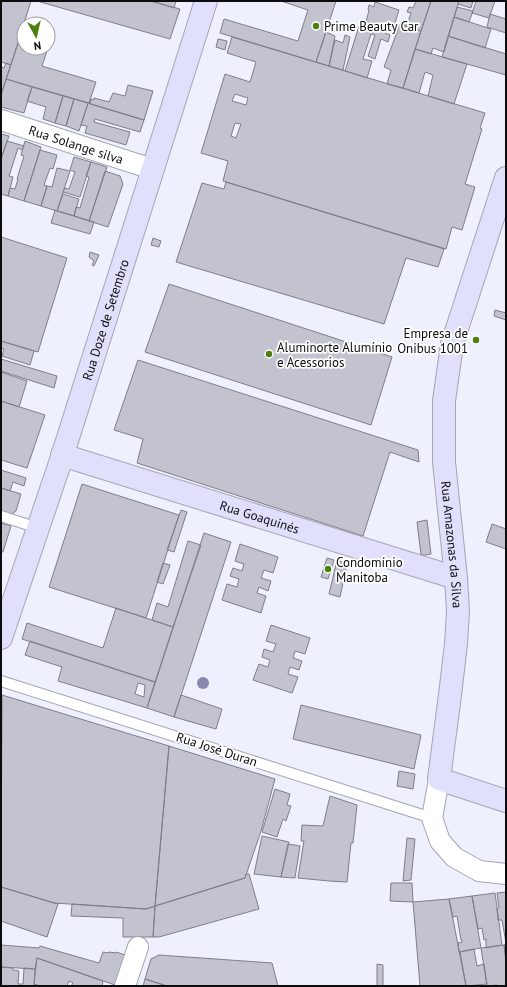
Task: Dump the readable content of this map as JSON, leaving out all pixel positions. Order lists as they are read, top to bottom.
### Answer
{
  "streets": {
    "street": [
      "Rua Solange silva",
      "Rua Doze de Setembro",
      "Rua Goaquinés",
      "Rua Amazonas da Silva"
    ],
    "lane": ["Rua José Duran"]
  },
  "crossings": [
    ["Rua Solange silva", "Rua Doze de Setembro"],
    ["Rua Doze de Setembro", "Rua Goaquinés"],
    ["Rua Goaquinés", "Rua Amazonas da Silva"],
    ["Rua Amazonas da Silva", "Rua José Duran"]
  ],
  "places": [
    "Prime Beauty Car",
    "Empresa de Onibus 1001",
    "Aluminorte Alumínio e Acessorios",
    "Condomínio Manitoba"
  ],
  "north": "bottom"
}
